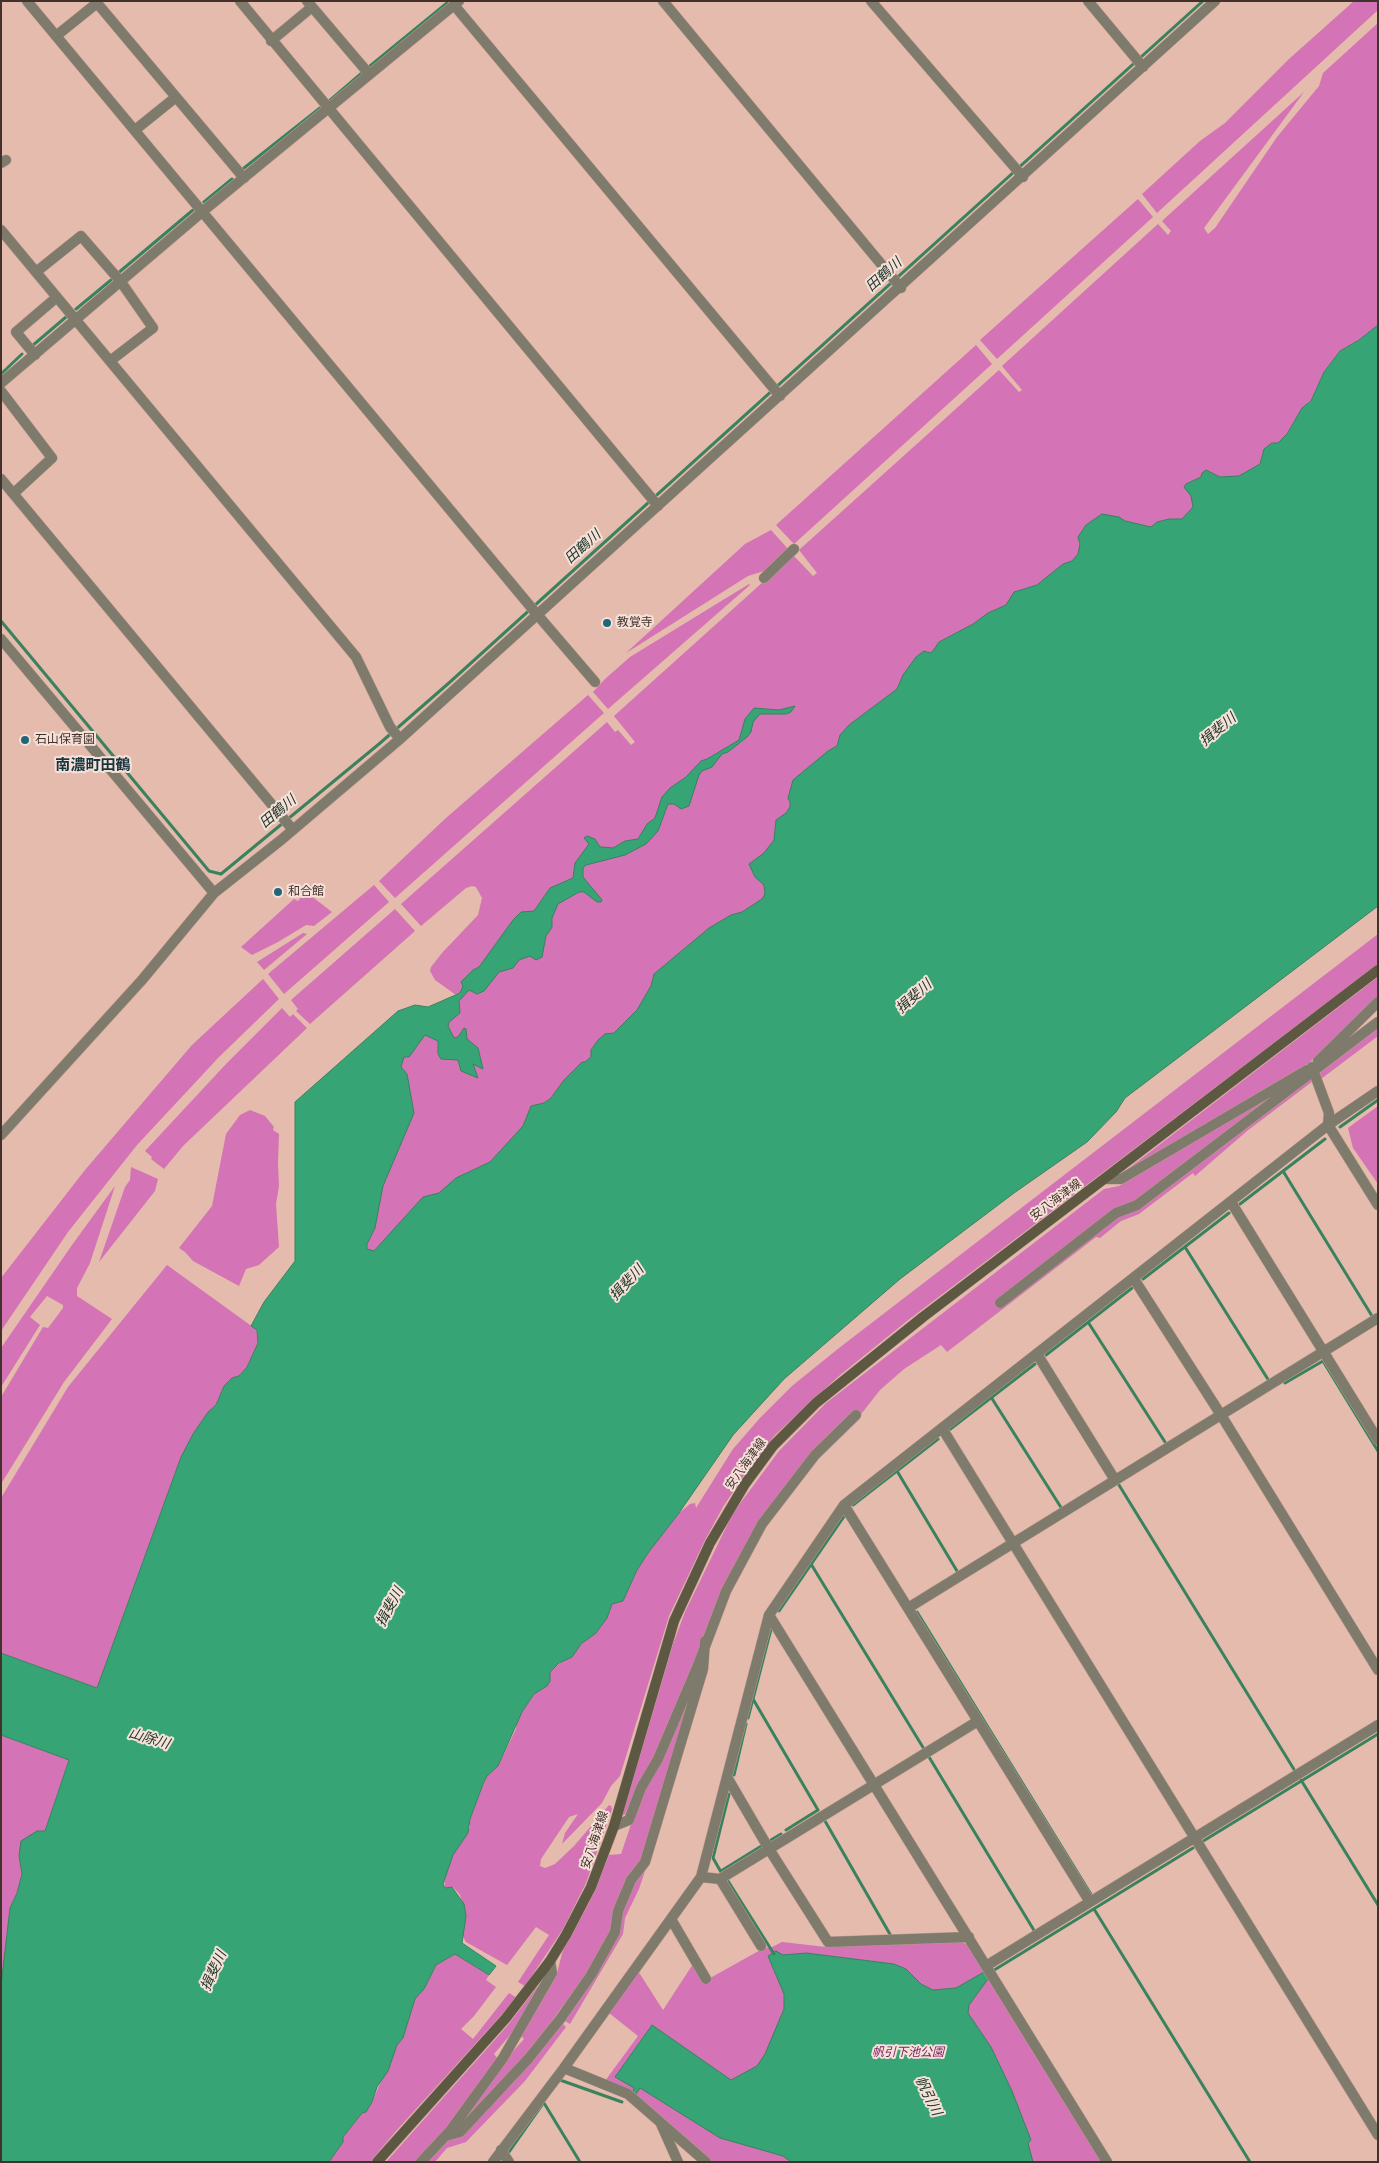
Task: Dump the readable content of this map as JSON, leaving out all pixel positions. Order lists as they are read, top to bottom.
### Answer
{
  "streets": {
    "main road": ["安八海津線"]
  },
  "districts": ["南濃町田鶴"],
  "water": [
    "田鶴川",
    "揖斐川",
    "山除川",
    "帆引川"
  ],
  "parks": ["帆引下池公園"],
  "places": ["教覚寺", "石山保育園", "和合館"]
}
